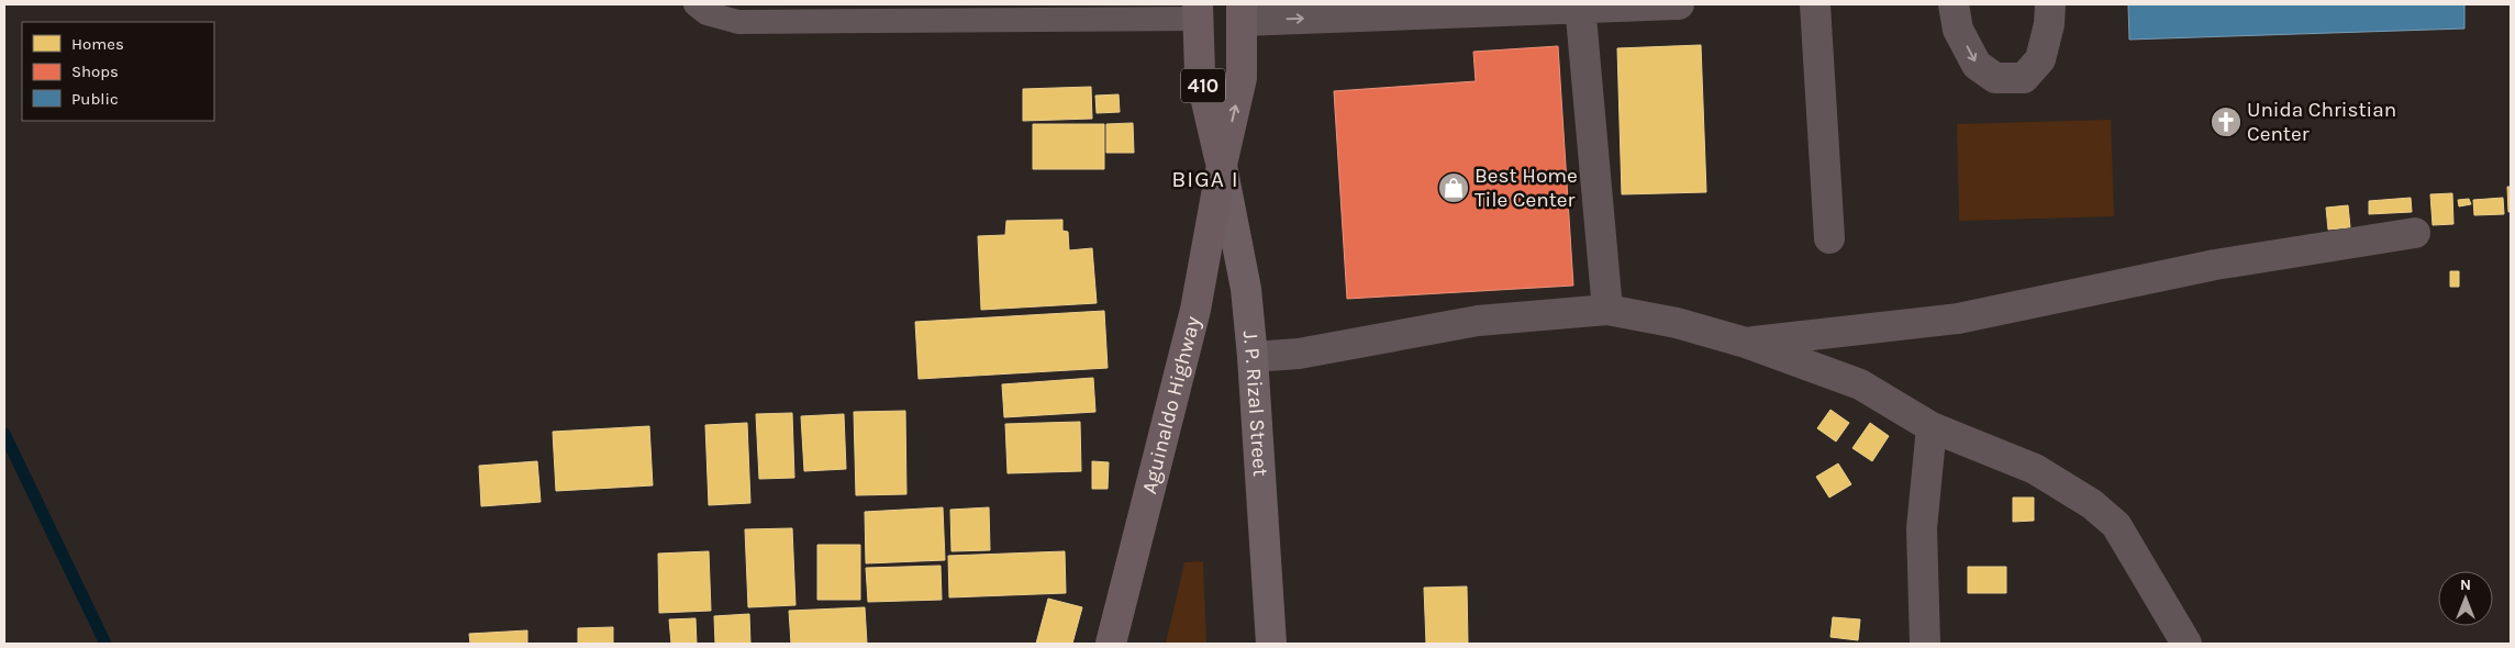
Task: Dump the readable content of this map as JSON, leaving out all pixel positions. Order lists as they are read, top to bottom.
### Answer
{
  "streets": {
    "main road": ["410", "J. P. Rizal Street", "Aguinaldo Highway"]
  },
  "crossings": [
    ["J. P. Rizal Street", "Aguinaldo Highway"]
  ],
  "districts": ["BIGA I"],
  "places": {
    "church": ["Unida Christian Center"],
    "shop": ["Best Home Tile Center"]
  },
  "legend": ["Homes", "Shops", "Public"],
  "north": "top"
}
